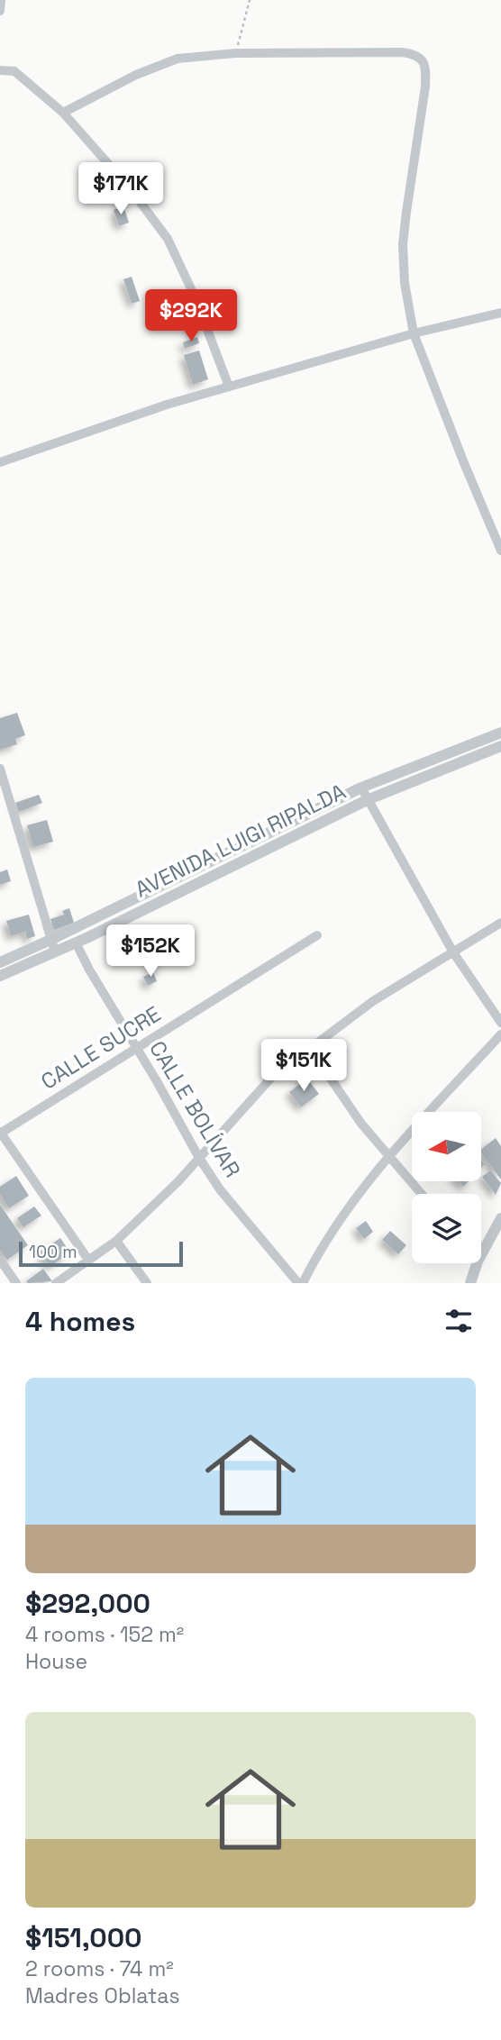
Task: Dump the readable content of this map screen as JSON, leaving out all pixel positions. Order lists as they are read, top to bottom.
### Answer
{
  "streets": {
    "street": ["AVENIDA LUIGI RIPALDA", "CALLE SUCRE", "CALLE BOLÍVAR"]
  },
  "crossings": [
    ["AVENIDA LUIGI RIPALDA", "CALLE BOLÍVAR"],
    ["CALLE SUCRE", "CALLE BOLÍVAR"]
  ],
  "scale_bar": "100 m",
  "north": "left",
  "page": {
    "price": [
      "$171K",
      "$292K",
      "$152K",
      "$151K"
    ],
    "scale": "100 m",
    "heading": "4 homes",
    "list": [
      {
        "name": "$292,000",
        "note": "4 rooms · 152 m² · House"
      },
      {
        "name": "$151,000",
        "note": "2 rooms · 74 m² · Madres Oblatas"
      }
    ]
  }
}
